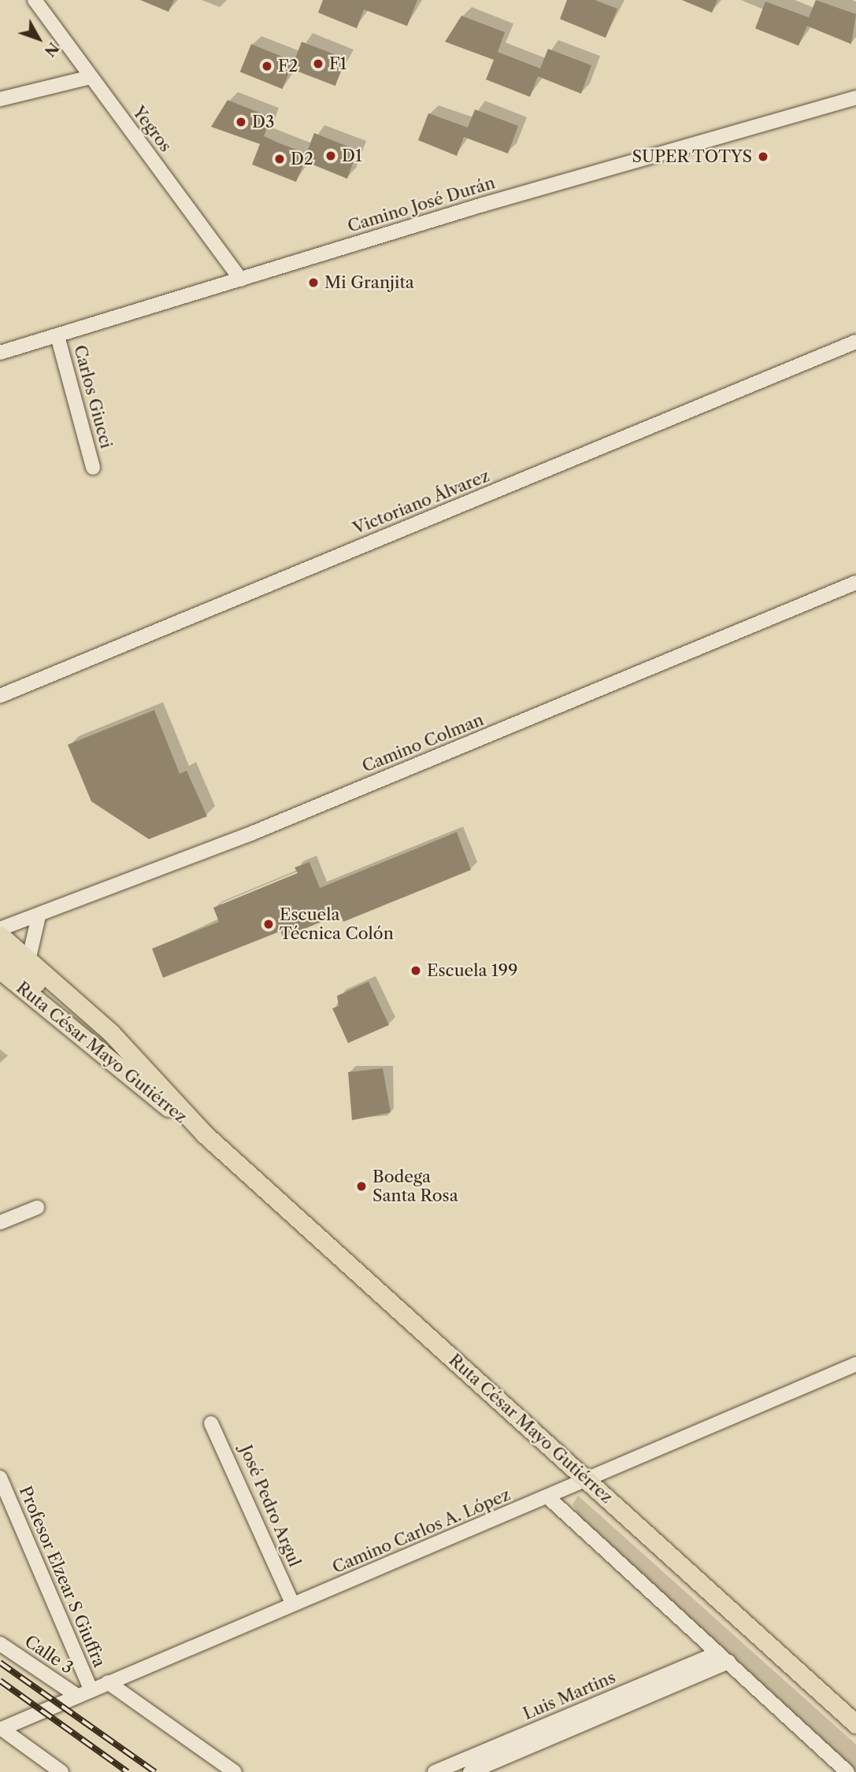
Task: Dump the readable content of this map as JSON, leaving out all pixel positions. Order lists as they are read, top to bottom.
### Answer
{
  "streets": {
    "main road": ["Ruta César Mayo Gutiérrez"],
    "street": [
      "Yegros",
      "Camino José Durán",
      "Carlos Giucci",
      "Victoriano Álvarez",
      "Camino Colman",
      "José Pedro Argul",
      "Camino Carlos A. López",
      "Profesor Elzear S Giuffra",
      "Calle 3",
      "Luis Martins"
    ]
  },
  "crossings": [
    ["Yegros", "Camino José Durán"],
    ["Camino José Durán", "Carlos Giucci"],
    ["Ruta César Mayo Gutiérrez", "Camino Carlos A. López"],
    ["José Pedro Argul", "Camino Carlos A. López"],
    ["Camino Carlos A. López", "Profesor Elzear S Giuffra"],
    ["Camino Carlos A. López", "Calle 3"]
  ],
  "places": [
    "F1",
    "F2",
    "D3",
    "D1",
    "SUPER TOTYS",
    "D2",
    "Mi Granjita",
    "Escuela Técnica Colón",
    "Escuela 199",
    "Bodega Santa Rosa"
  ],
  "north": "bottom right"
}
